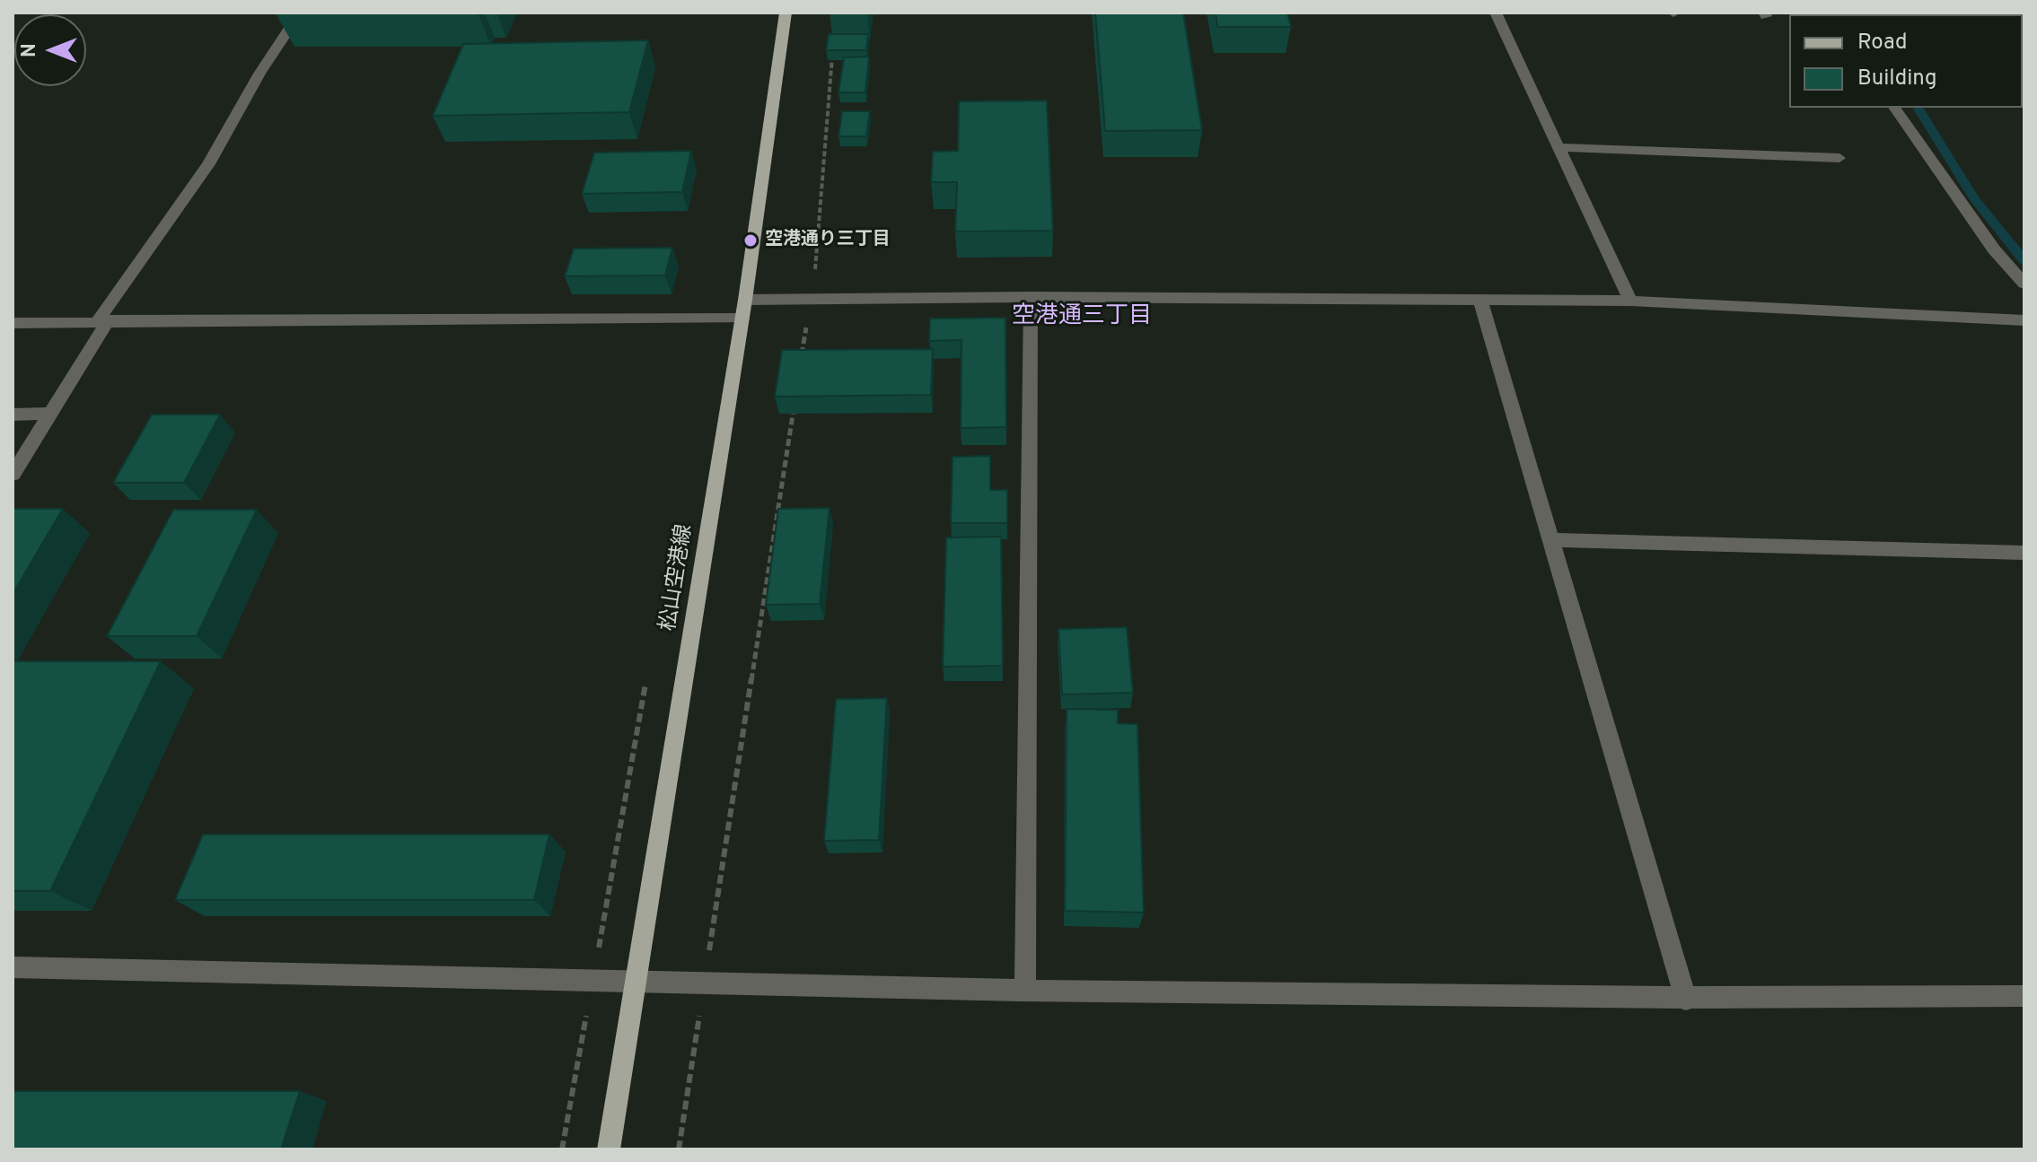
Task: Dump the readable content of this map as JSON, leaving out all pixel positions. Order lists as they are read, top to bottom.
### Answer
{
  "streets": {
    "main road": ["松山空港線"]
  },
  "districts": ["空港通三丁目"],
  "places": ["空港通り三丁目"],
  "legend": ["Road", "Building"],
  "north": "left"
}
